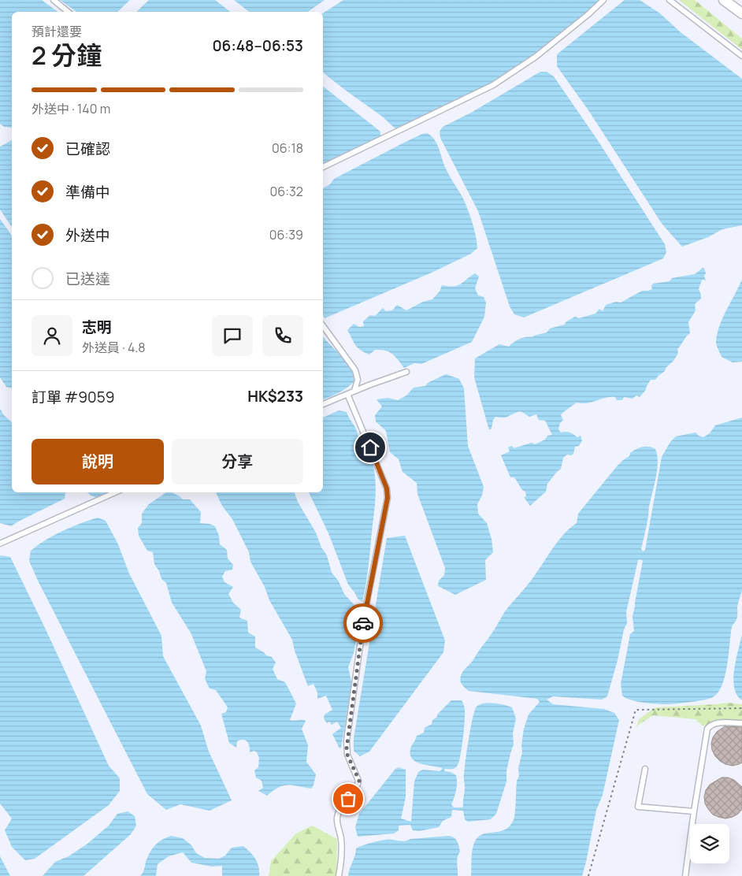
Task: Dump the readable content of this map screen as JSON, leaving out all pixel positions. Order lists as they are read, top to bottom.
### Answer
{
  "page": {
    "heading": ["2 分鐘", "預計還要", "06:48–06:53"],
    "panel": [
      "志明",
      "外送員 · 4.8",
      "訂單 #9059",
      "HK$233"
    ],
    "bar": "外送中 · 140 m",
    "list": [
      ["已確認", "06:18"],
      ["準備中", "06:32"],
      ["外送中", "06:39"],
      "已送達"
    ],
    "buttons": ["說明", "分享"]
  }
}
